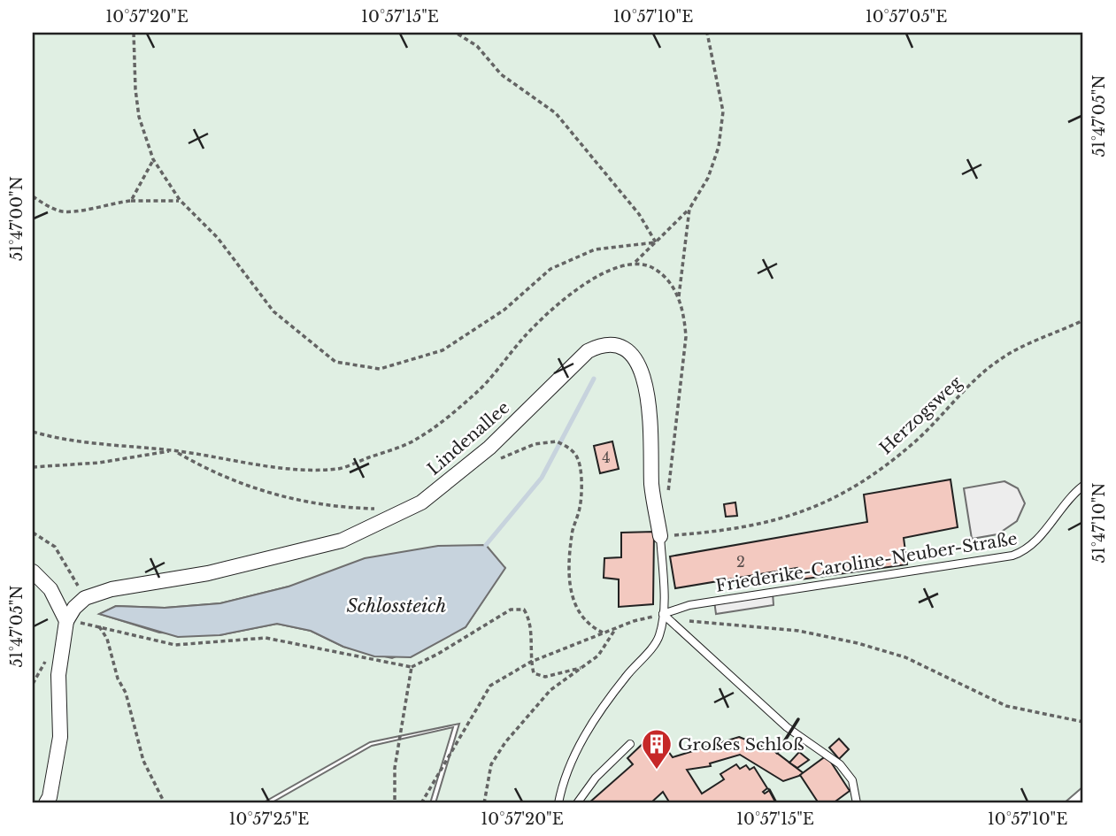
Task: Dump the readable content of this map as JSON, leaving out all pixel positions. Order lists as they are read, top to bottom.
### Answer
{
  "streets": {
    "street": ["Lindenallee"],
    "lane": ["Friederike-Caroline-Neuber-Straße"],
    "path": ["Herzogsweg"]
  },
  "crossings": [
    ["Herzogsweg", "Lindenallee"],
    ["Lindenallee", "Friederike-Caroline-Neuber-Straße"]
  ],
  "water": ["Schlossteich"],
  "places": {
    "building": ["Großes Schloß"]
  },
  "house_numbers": ["4", "2"],
  "coordinates": [
    "10°57'20\"E",
    "10°57'15\"E",
    "10°57'10\"E",
    "10°57'05\"E",
    "51°47'05\"N",
    "51°47'00\"N",
    "51°47'10\"N",
    "10°57'25\"E"
  ]
}
